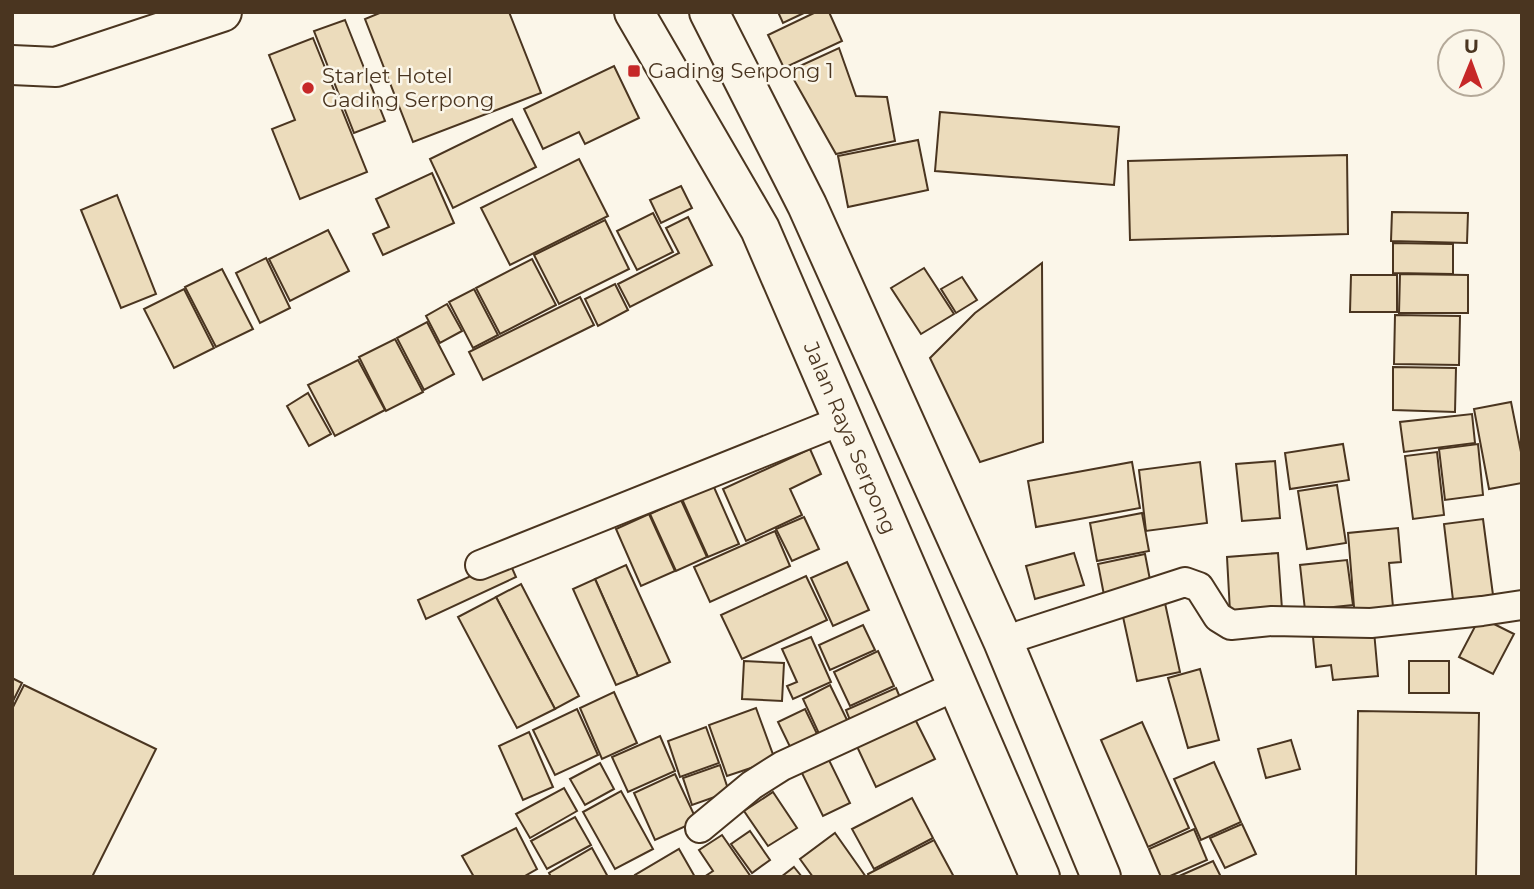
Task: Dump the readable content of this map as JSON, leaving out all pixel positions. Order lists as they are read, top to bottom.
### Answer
{
  "streets": {
    "main road": ["Jalan Raya Serpong"]
  },
  "places": {
    "transit": ["Gading Serpong 1"],
    "other": ["Starlet Hotel Gading Serpong"]
  },
  "north": "top"
}
